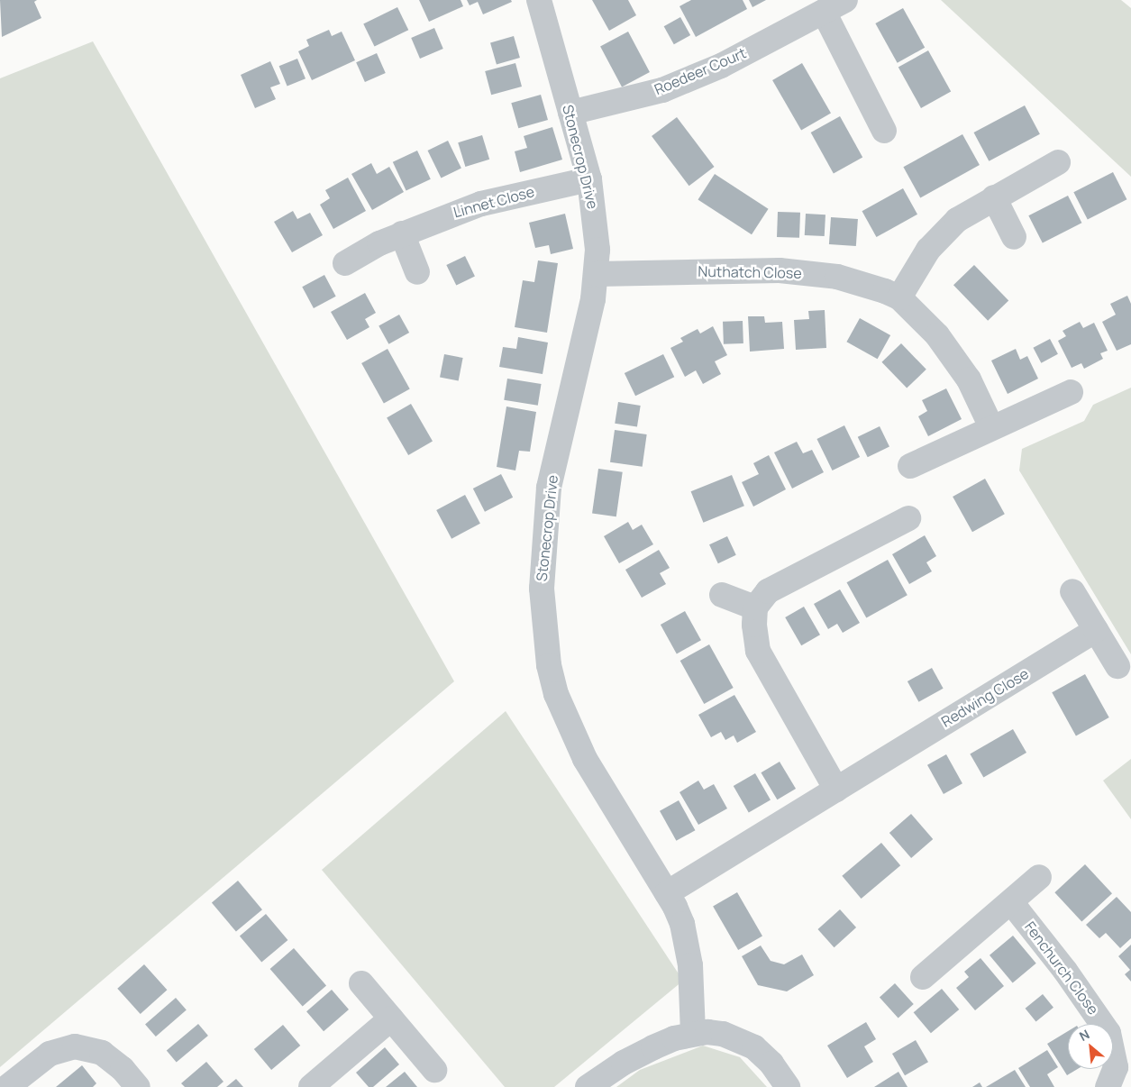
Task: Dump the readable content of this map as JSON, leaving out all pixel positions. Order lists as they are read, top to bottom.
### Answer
{
  "streets": {
    "street": [
      "Roedeer Court",
      "Stonecrop Drive",
      "Linnet Close",
      "Nuthatch Close",
      "Redwing Close",
      "Fenchurch Close"
    ]
  },
  "crossings": [
    ["Roedeer Court", "Stonecrop Drive"],
    ["Stonecrop Drive", "Linnet Close"],
    ["Stonecrop Drive", "Nuthatch Close"],
    ["Stonecrop Drive", "Redwing Close"]
  ],
  "north": "top left"
}
